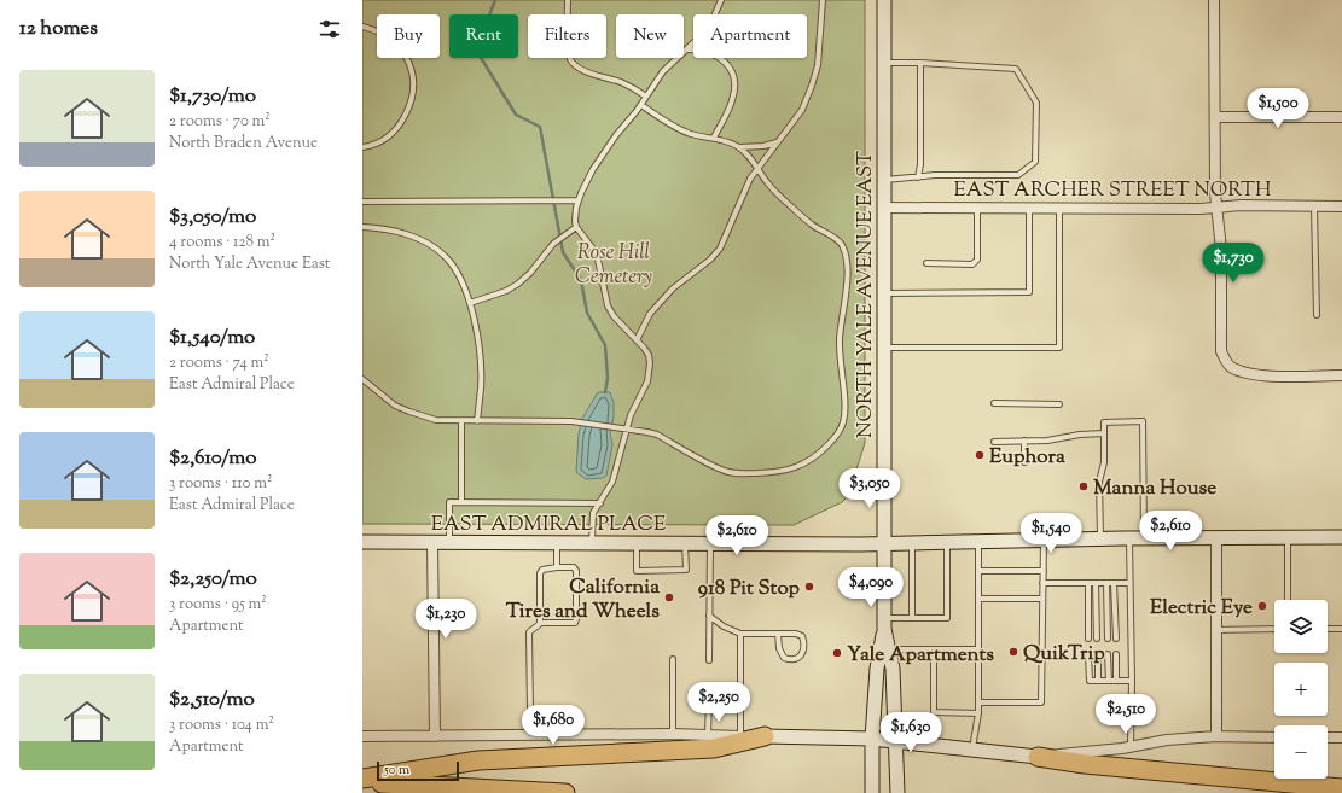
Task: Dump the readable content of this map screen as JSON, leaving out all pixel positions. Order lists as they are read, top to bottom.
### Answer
{
  "streets": {
    "main road": ["NORTH YALE AVENUE EAST", "EAST ADMIRAL PLACE"],
    "street": ["EAST ARCHER STREET NORTH"]
  },
  "crossings": [
    ["EAST ARCHER STREET NORTH", "NORTH YALE AVENUE EAST"],
    ["NORTH YALE AVENUE EAST", "EAST ADMIRAL PLACE"]
  ],
  "parks": ["Rose Hill Cemetery"],
  "places": [
    "Euphora",
    "Manna House",
    "918 Pit Stop",
    "California Tires and Wheels",
    "Electric Eye",
    "QuikTrip",
    "Yale Apartments"
  ],
  "scale_bar": "50 m",
  "page": {
    "heading": "12 homes",
    "chip": [
      "Buy",
      "Rent",
      "Filters",
      "New",
      "Apartment"
    ],
    "list": [
      {
        "name": "$1,730/mo",
        "note": "2 rooms · 70 m² · North Braden Avenue"
      },
      {
        "name": "$3,050/mo",
        "note": "4 rooms · 128 m² · North Yale Avenue East"
      },
      {
        "name": "$1,540/mo",
        "note": "2 rooms · 74 m² · East Admiral Place"
      },
      {
        "name": "$2,610/mo",
        "note": "3 rooms · 110 m² · East Admiral Place"
      },
      {
        "name": "$2,250/mo",
        "note": "3 rooms · 95 m² · Apartment"
      },
      {
        "name": "$2,510/mo",
        "note": "3 rooms · 104 m² · Apartment"
      }
    ],
    "price": [
      "$1,500",
      "$1,730",
      "$3,050",
      "$2,610",
      "$1,540",
      "$2,610",
      "$4,090",
      "$1,230",
      "$2,250",
      "$2,510",
      "$1,680",
      "$1,630"
    ],
    "map_buttons": ["+", "−"],
    "scale": "50 m"
  }
}
